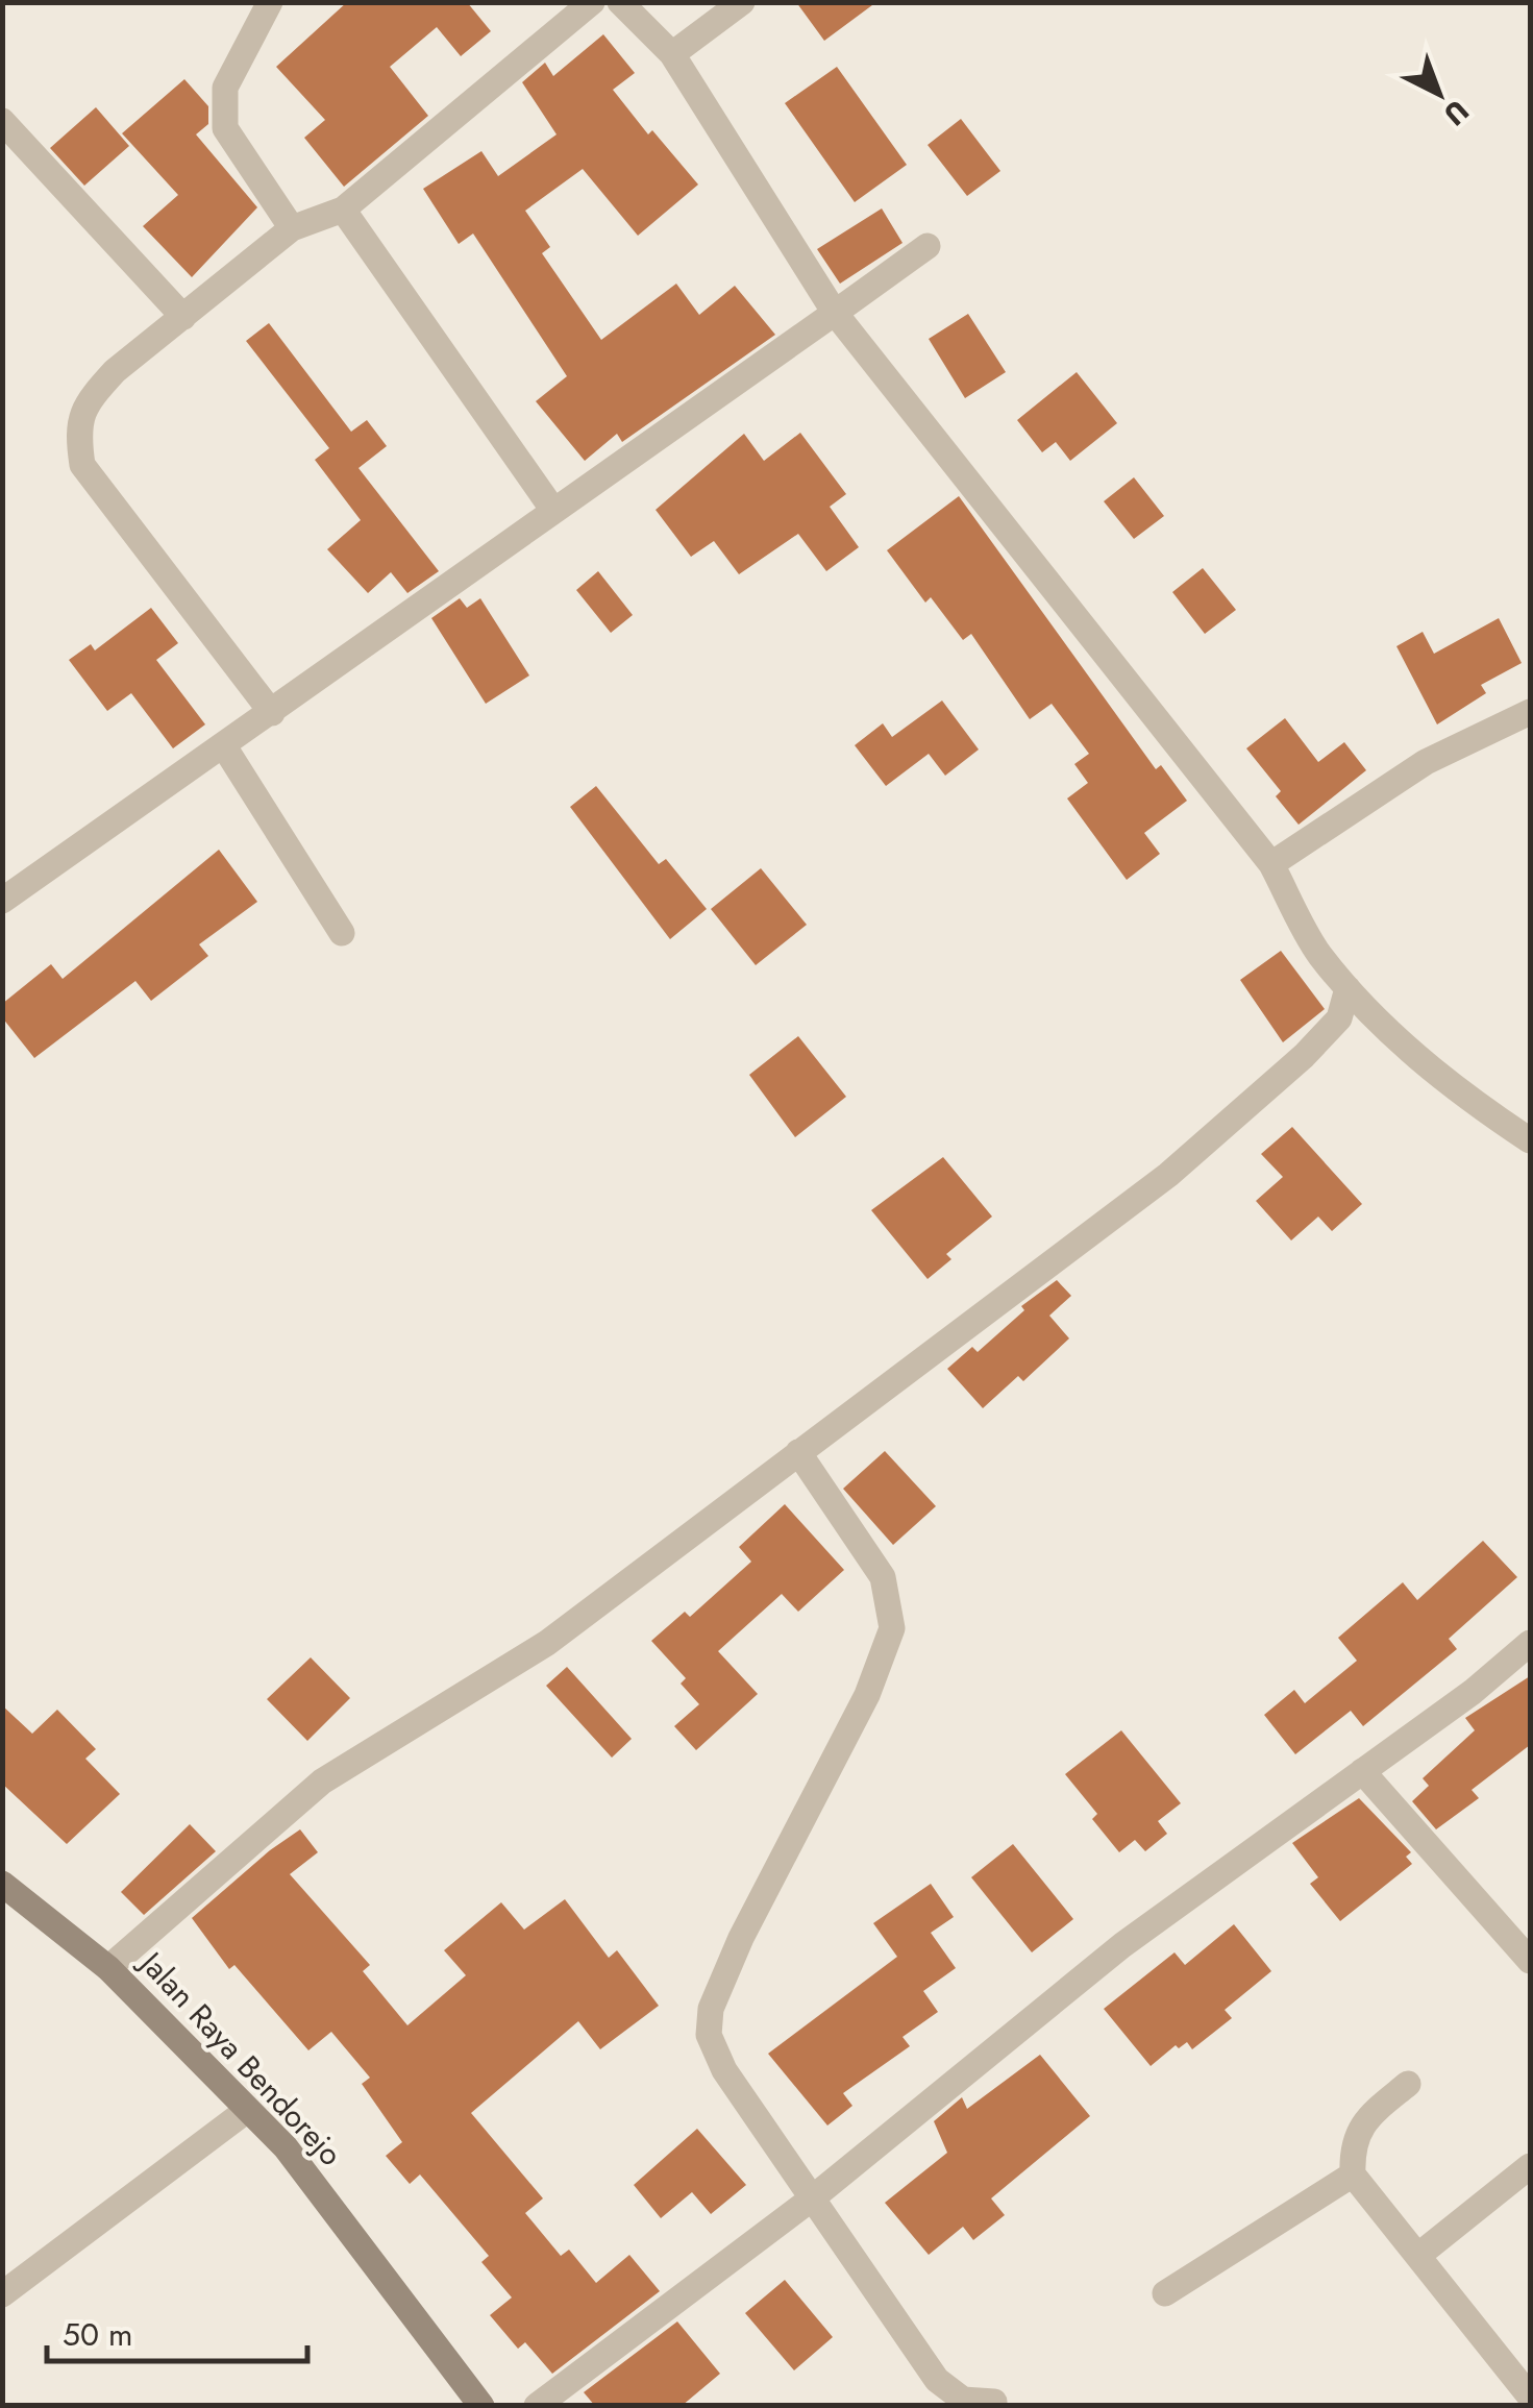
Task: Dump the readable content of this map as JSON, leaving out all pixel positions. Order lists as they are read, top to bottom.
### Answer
{
  "streets": {
    "main road": ["Jalan Raya Bendorejo"]
  },
  "scale_bar": "50 m",
  "north": "bottom right"
}
